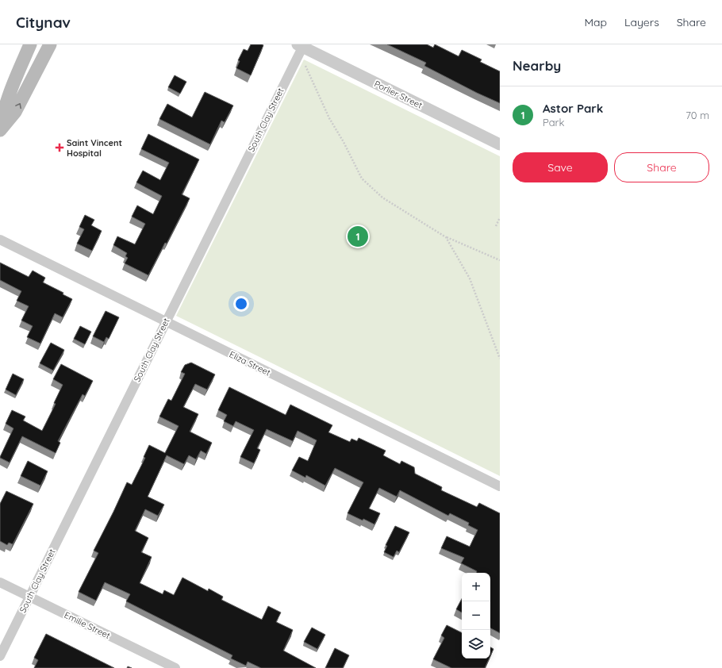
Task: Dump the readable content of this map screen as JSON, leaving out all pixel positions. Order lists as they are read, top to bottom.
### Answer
{
  "streets": {
    "street": [
      "Porlier Street",
      "South Clay Street",
      "Eliza Street",
      "Emilie Street"
    ]
  },
  "crossings": [
    ["Porlier Street", "South Clay Street"],
    ["South Clay Street", "Eliza Street"],
    ["South Clay Street", "Emilie Street"]
  ],
  "places": {
    "health": ["Saint Vincent Hospital"]
  },
  "page": {
    "header": "Citynav",
    "nav": ["Map", "Layers", "Share"],
    "heading": "Nearby",
    "list": [
      {
        "mark": "1",
        "name": "Astor Park",
        "note": "Park",
        "value": "70 m"
      }
    ],
    "buttons": ["Save", "Share"],
    "pins": "1",
    "map_buttons": ["+", "−"]
  }
}
